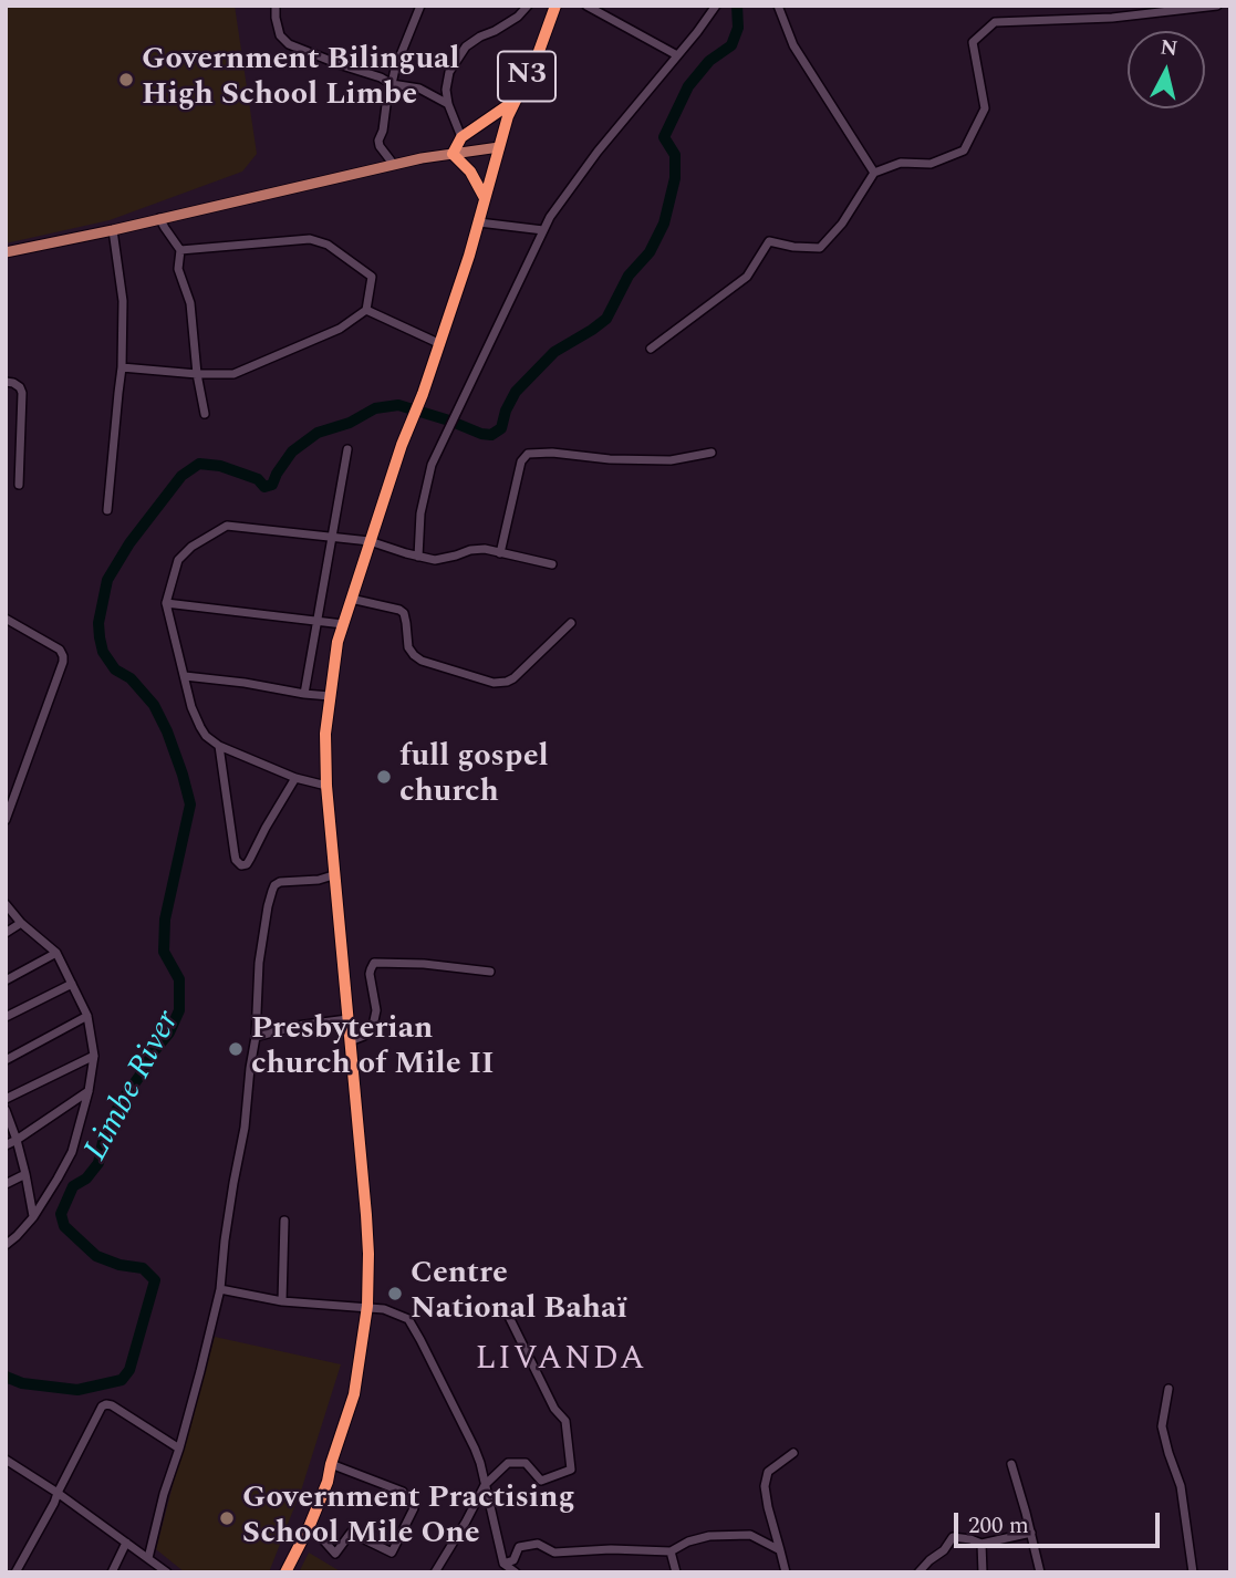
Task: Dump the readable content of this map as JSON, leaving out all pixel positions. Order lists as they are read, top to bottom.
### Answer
{
  "streets": {
    "highway": ["N3"]
  },
  "districts": ["LIVANDA"],
  "water": ["Limbe River"],
  "places": [
    "Government Bilingual High School Limbe",
    "full gospel church",
    "Presbyterian church of Mile II",
    "Centre National Bahaï",
    "Government Practising School Mile One"
  ],
  "scale_bar": "200 m",
  "north": "top"
}
